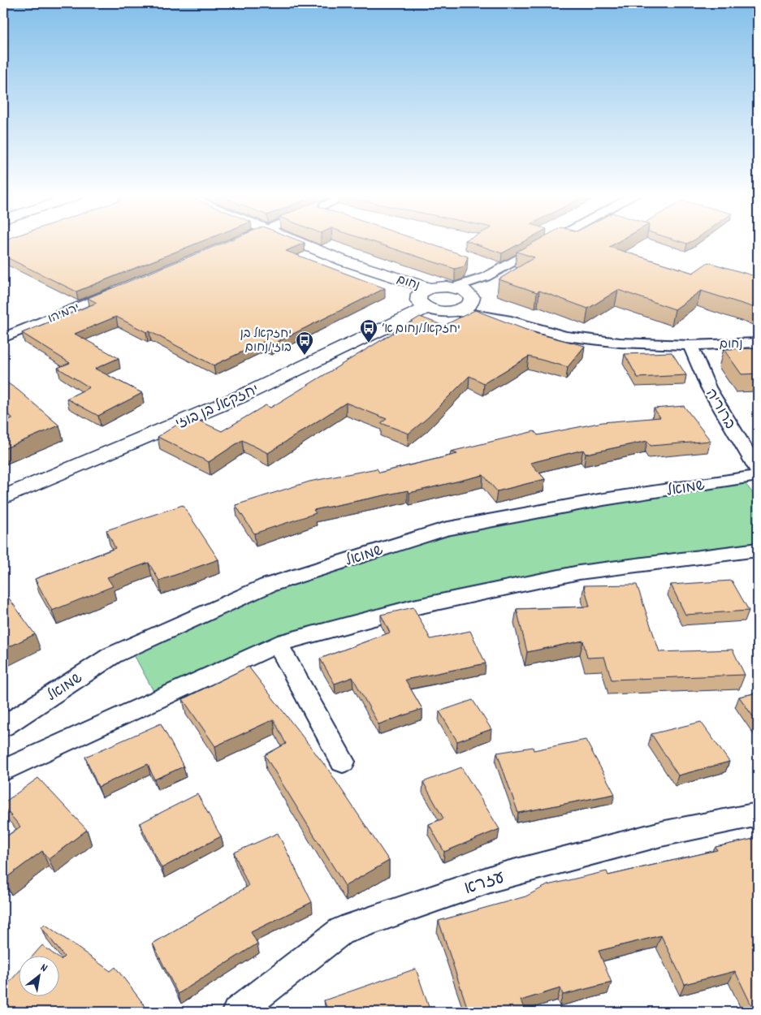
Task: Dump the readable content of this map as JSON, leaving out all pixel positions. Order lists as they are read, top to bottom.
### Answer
{
  "streets": {
    "street": [
      "נחום",
      "ירמיהו",
      "יחזקאל בן בוזי",
      "ברוריה",
      "שמואל",
      "עזרא"
    ]
  },
  "crossings": [
    ["נחום", "ברוריה"]
  ],
  "places": {
    "bus stop": ["יחזקאל/נחום א׳", "יחזקאל בן בוזי/נחום"]
  },
  "north": "top right"
}
